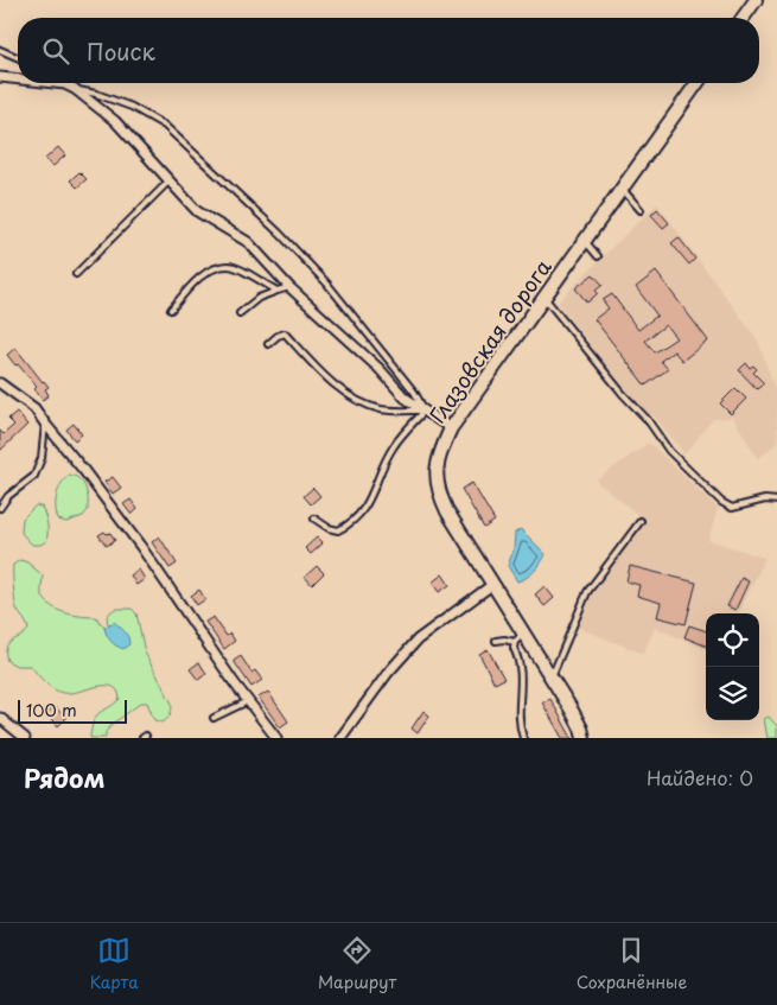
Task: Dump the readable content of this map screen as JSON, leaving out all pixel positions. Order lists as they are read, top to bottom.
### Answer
{
  "streets": {
    "street": ["Глазовская дорога"]
  },
  "scale_bar": "100 m",
  "page": {
    "search": "Поиск",
    "scale": "100 m",
    "heading": ["Рядом", "Найдено: 0"],
    "nav": ["Карта", "Маршрут", "Сохранённые"]
  }
}
